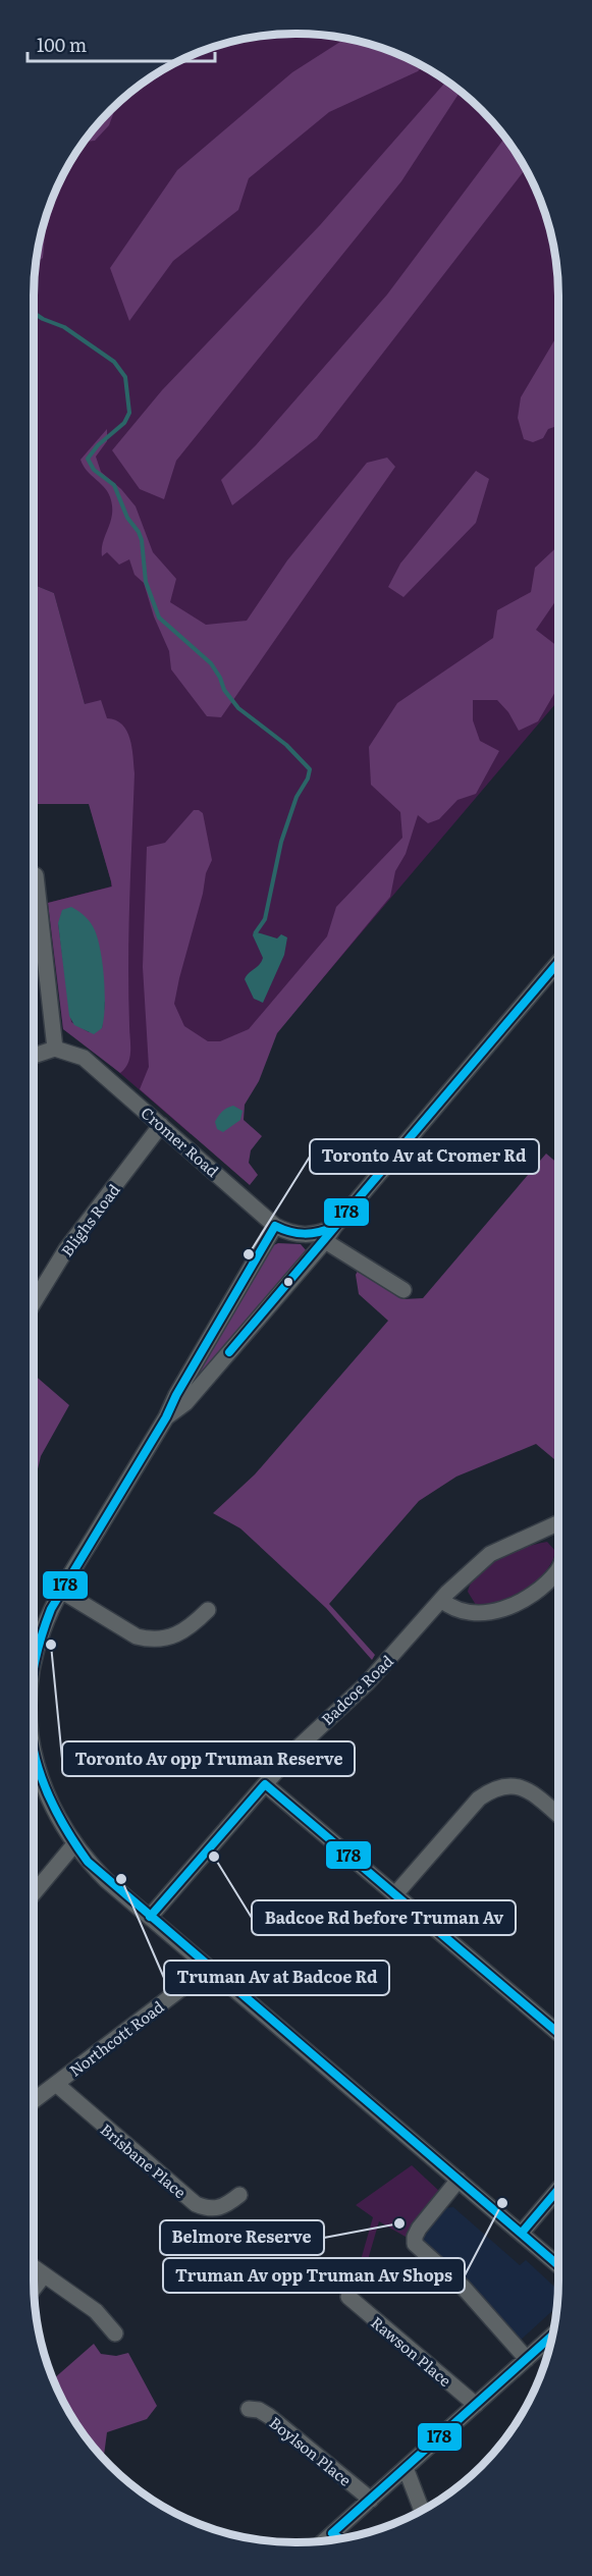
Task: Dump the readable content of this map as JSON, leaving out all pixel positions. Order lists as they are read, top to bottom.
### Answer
{
  "streets": {
    "street": [
      "Cromer Road",
      "Blighs Road",
      "Badcoe Road",
      "Northcott Road",
      "Brisbane Place",
      "Rawson Place",
      "Boylson Place"
    ]
  },
  "crossings": [
    ["Cromer Road", "Blighs Road"],
    ["Northcott Road", "Brisbane Place"]
  ],
  "places": [
    "Toronto Av at Cromer Rd",
    "Toronto Av opp Truman Reserve",
    "Badcoe Rd before Truman Av",
    "Truman Av at Badcoe Rd",
    "Truman Av opp Truman Av Shops",
    "Belmore Reserve"
  ],
  "lines": ["transit line 178"],
  "scale_bar": "100 m"
}
